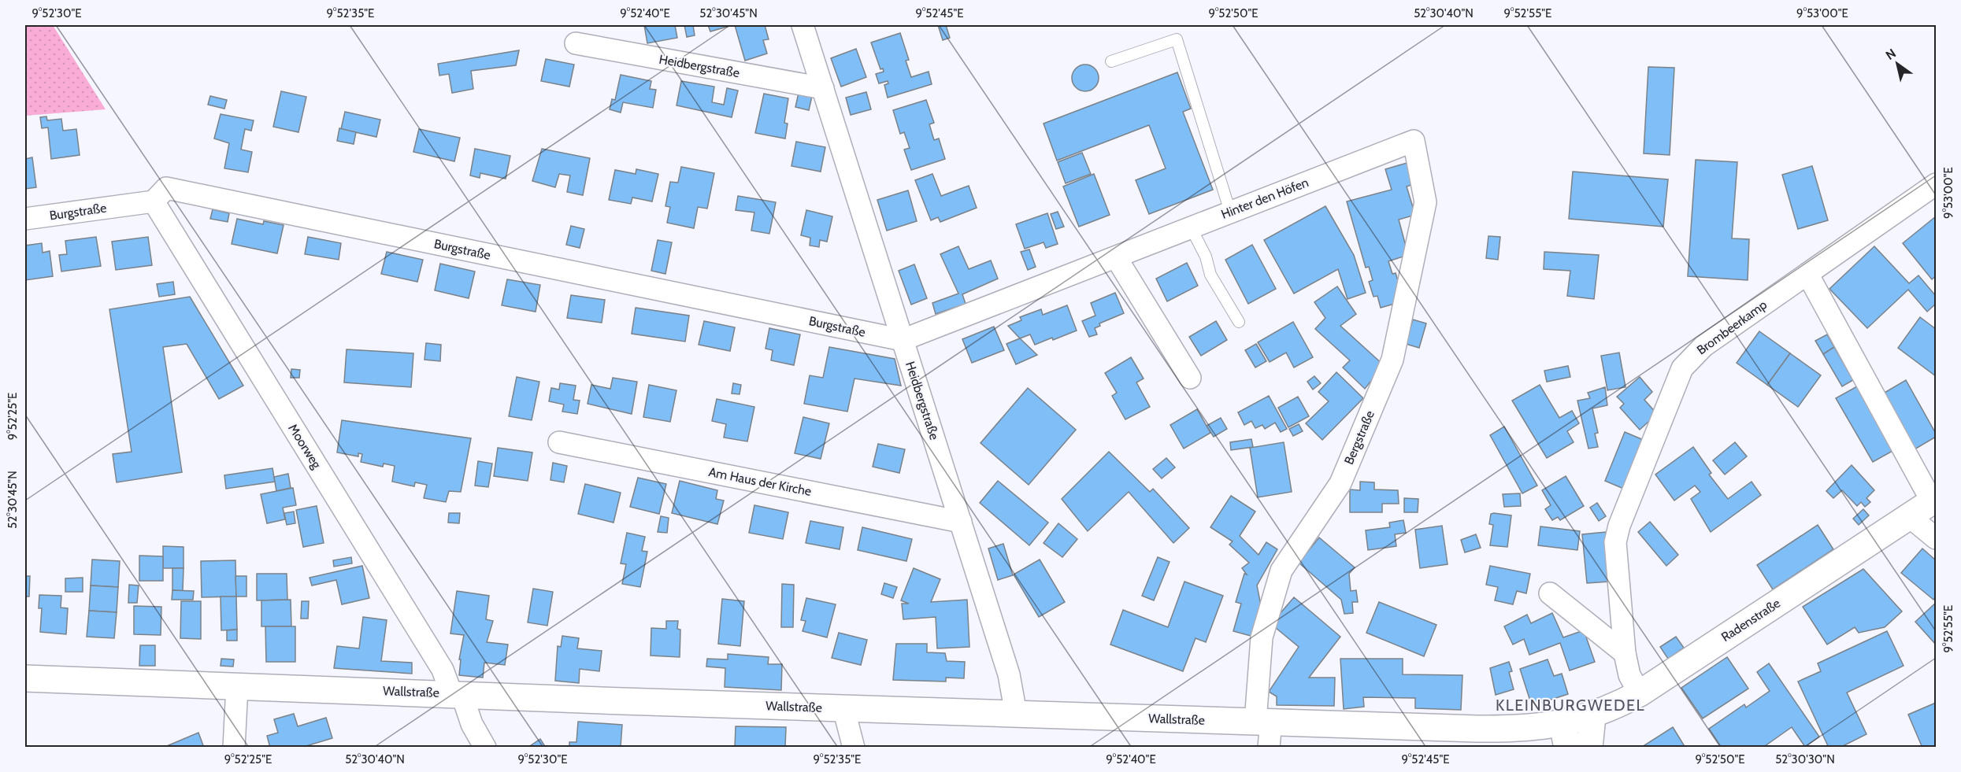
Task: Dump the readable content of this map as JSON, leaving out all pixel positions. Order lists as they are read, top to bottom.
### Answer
{
  "streets": {
    "street": [
      "Heidbergstraße",
      "Hinter den Höfen",
      "Burgstraße",
      "Brombeerkamp",
      "Bergstraße",
      "Moorweg",
      "Am Haus der Kirche",
      "Radenstraße",
      "Wallstraße"
    ]
  },
  "crossings": [
    ["Heidbergstraße", "Hinter den Höfen"],
    ["Heidbergstraße", "Burgstraße"],
    ["Heidbergstraße", "Am Haus der Kirche"],
    ["Heidbergstraße", "Wallstraße"],
    ["Hinter den Höfen", "Burgstraße"],
    ["Hinter den Höfen", "Bergstraße"],
    ["Burgstraße", "Moorweg"],
    ["Brombeerkamp", "Radenstraße"],
    ["Bergstraße", "Wallstraße"],
    ["Moorweg", "Wallstraße"],
    ["Radenstraße", "Wallstraße"]
  ],
  "districts": ["KLEINBURGWEDEL"],
  "north": "top left",
  "coordinates": [
    "9°52'30\"E",
    "9°52'35\"E",
    "9°52'40\"E",
    "52°30'45\"N",
    "9°52'45\"E",
    "9°52'50\"E",
    "52°30'40\"N",
    "9°52'55\"E",
    "9°53'00\"E",
    "9°52'25\"E",
    "52°30'30\"N"
  ]
}
